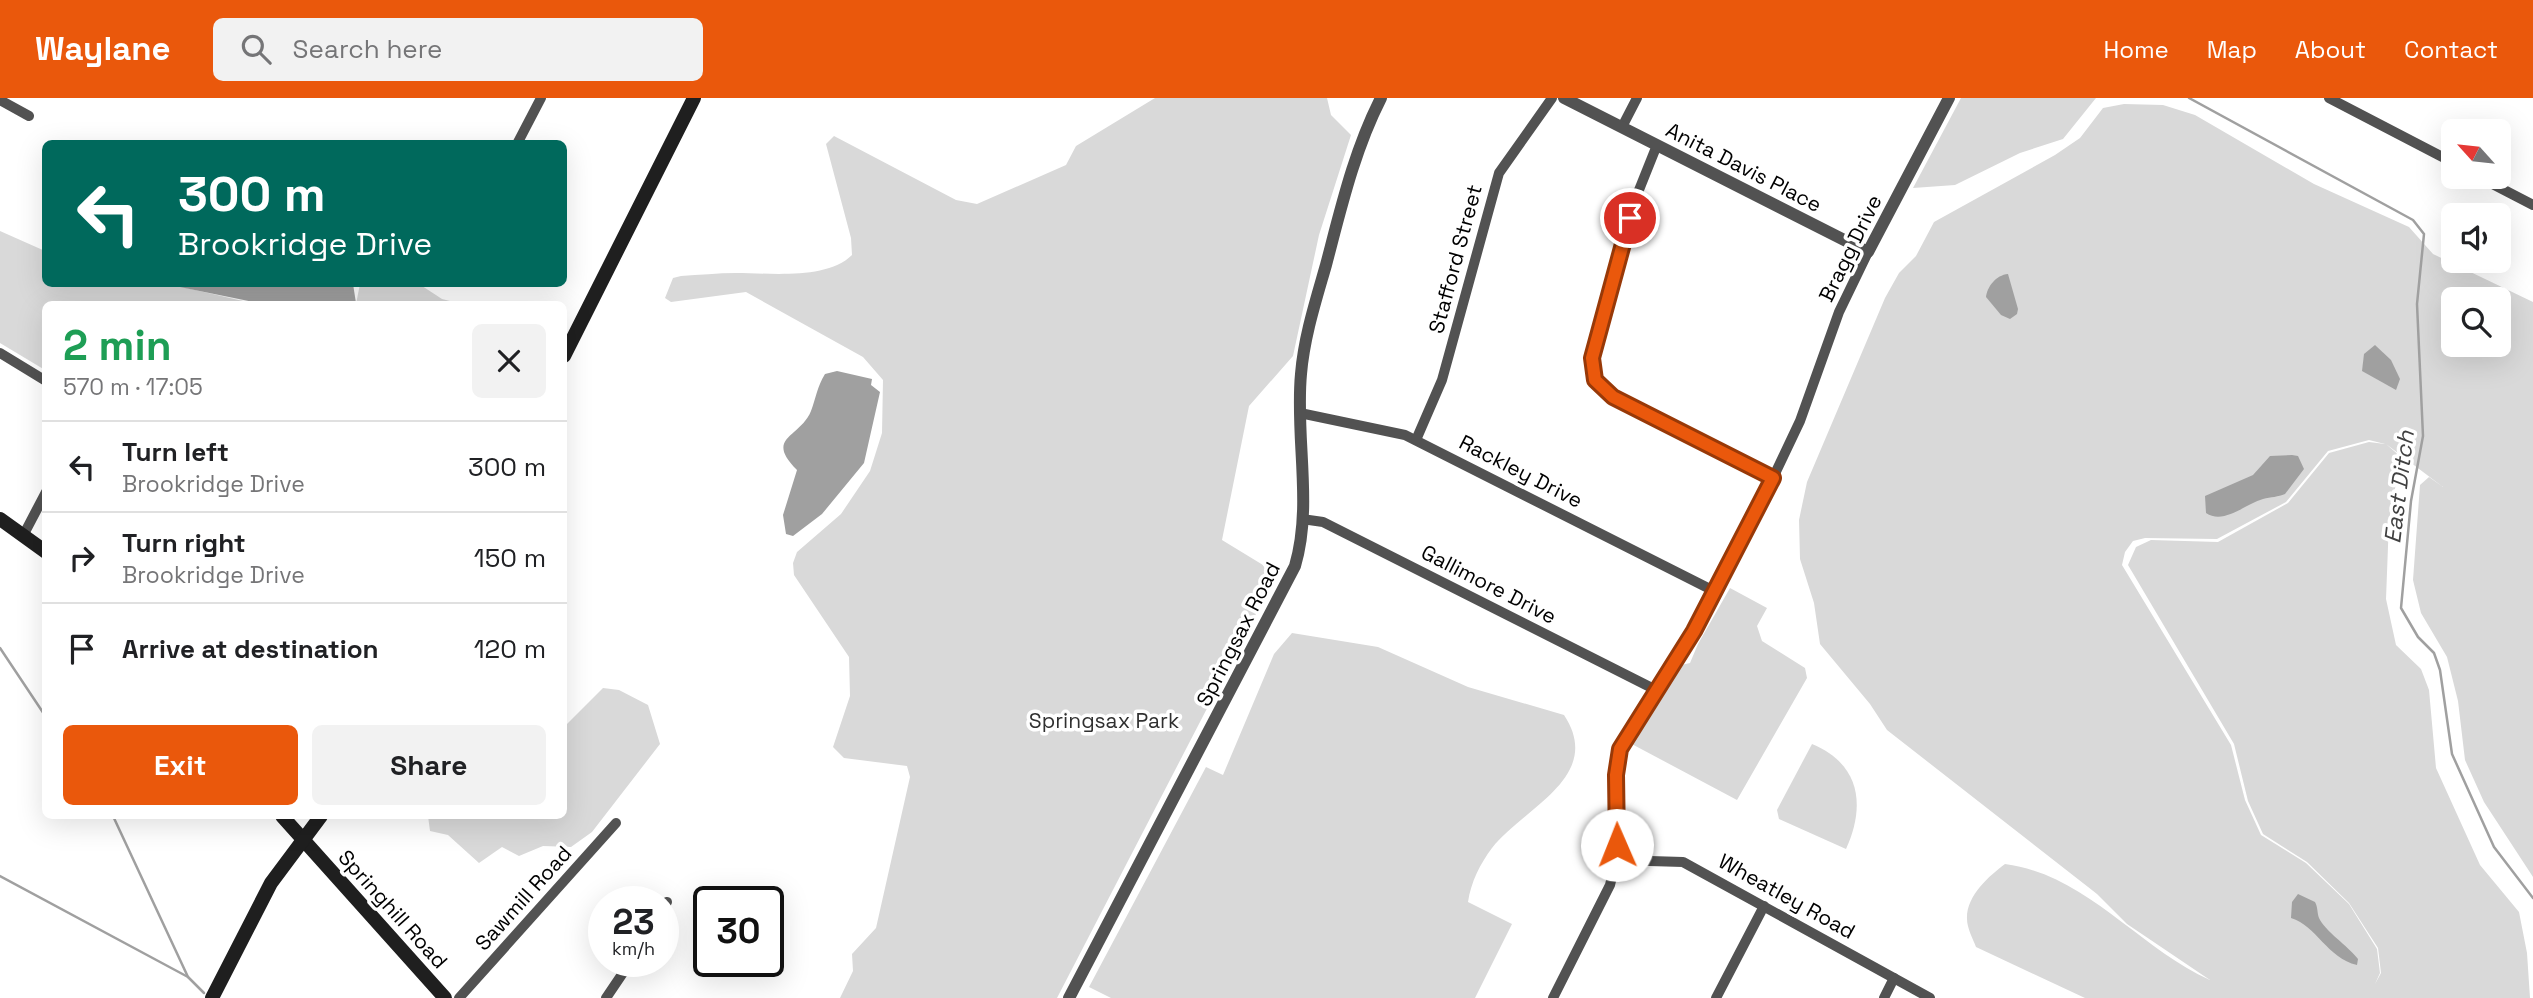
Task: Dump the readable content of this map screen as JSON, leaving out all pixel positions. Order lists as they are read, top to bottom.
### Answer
{
  "streets": {
    "main road": ["Springhill Road"],
    "street": [
      "Anita Davis Place",
      "Bragg Drive",
      "Stafford Street",
      "Rackley Drive",
      "Gallimore Drive",
      "Springsax Road",
      "Wheatley Road",
      "Sawmill Road"
    ]
  },
  "crossings": [
    ["Anita Davis Place", "Bragg Drive"],
    ["Bragg Drive", "Rackley Drive"],
    ["Bragg Drive", "Gallimore Drive"],
    ["Bragg Drive", "Wheatley Road"],
    ["Stafford Street", "Rackley Drive"],
    ["Rackley Drive", "Springsax Road"],
    ["Gallimore Drive", "Springsax Road"]
  ],
  "water": ["East Ditch"],
  "parks": ["Springsax Park"],
  "north": "top left",
  "page": {
    "header": "Waylane",
    "search": "Search here",
    "nav": [
      "Home",
      "Map",
      "About",
      "Contact"
    ],
    "turn": ["300 m", "Brookridge Drive"],
    "heading": ["2 min", "570 m · 17:05"],
    "list": [
      {
        "name": "Turn left",
        "note": "Brookridge Drive",
        "value": "300 m"
      },
      {
        "name": "Turn right",
        "note": "Brookridge Drive",
        "value": "150 m"
      },
      {
        "name": "Arrive at destination",
        "value": "120 m"
      }
    ],
    "buttons": ["Exit", "Share"],
    "speed": "23 km/h",
    "limit": "30"
  }
}
